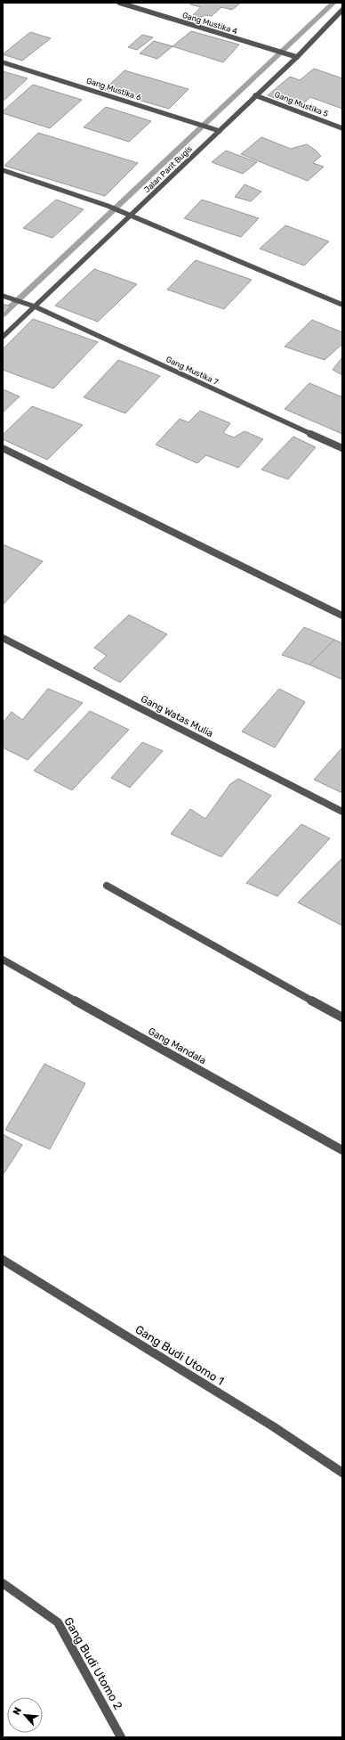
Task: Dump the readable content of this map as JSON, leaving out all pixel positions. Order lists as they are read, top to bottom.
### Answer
{
  "streets": {
    "street": [
      "Gang Mustika 4",
      "Gang Mustika 6",
      "Gang Mustika 5",
      "Jalan Parit Bugis",
      "Gang Mustika 7",
      "Gang Watas Mulia",
      "Gang Mandala",
      "Gang Budi Utomo 1",
      "Gang Budi Utomo 2"
    ]
  },
  "crossings": [
    ["Gang Mustika 4", "Jalan Parit Bugis"],
    ["Gang Mustika 6", "Jalan Parit Bugis"],
    ["Gang Mustika 5", "Jalan Parit Bugis"],
    ["Jalan Parit Bugis", "Gang Mustika 7"]
  ],
  "north": "top left"
}
